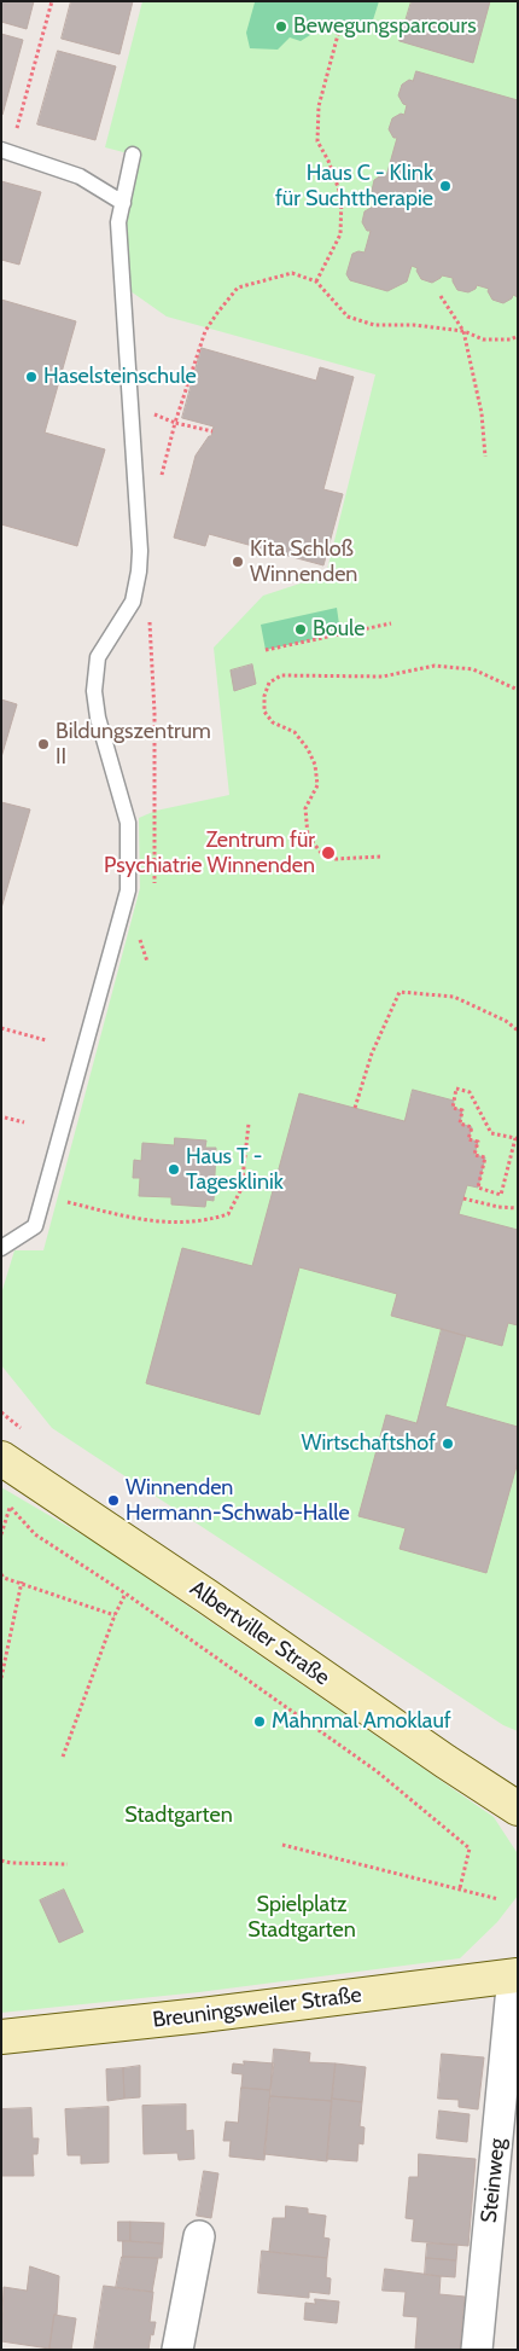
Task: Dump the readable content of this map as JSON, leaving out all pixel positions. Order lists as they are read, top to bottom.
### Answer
{
  "streets": {
    "street": ["Albertviller Straße", "Breuningsweiler Straße", "Steinweg"]
  },
  "crossings": [
    ["Breuningsweiler Straße", "Steinweg"]
  ],
  "parks": ["Stadtgarten", "Spielplatz Stadtgarten"],
  "places": [
    "Bewegungsparcours",
    "Haus C - Klink für Suchttherapie",
    "Haselsteinschule",
    "Kita Schloß Winnenden",
    "Boule",
    "Bildungszentrum II",
    "Zentrum für Psychiatrie Winnenden",
    "Haus T - Tagesklinik",
    "Wirtschaftshof",
    "Winnenden Hermann-Schwab-Halle",
    "Mahnmal Amoklauf"
  ]
}
